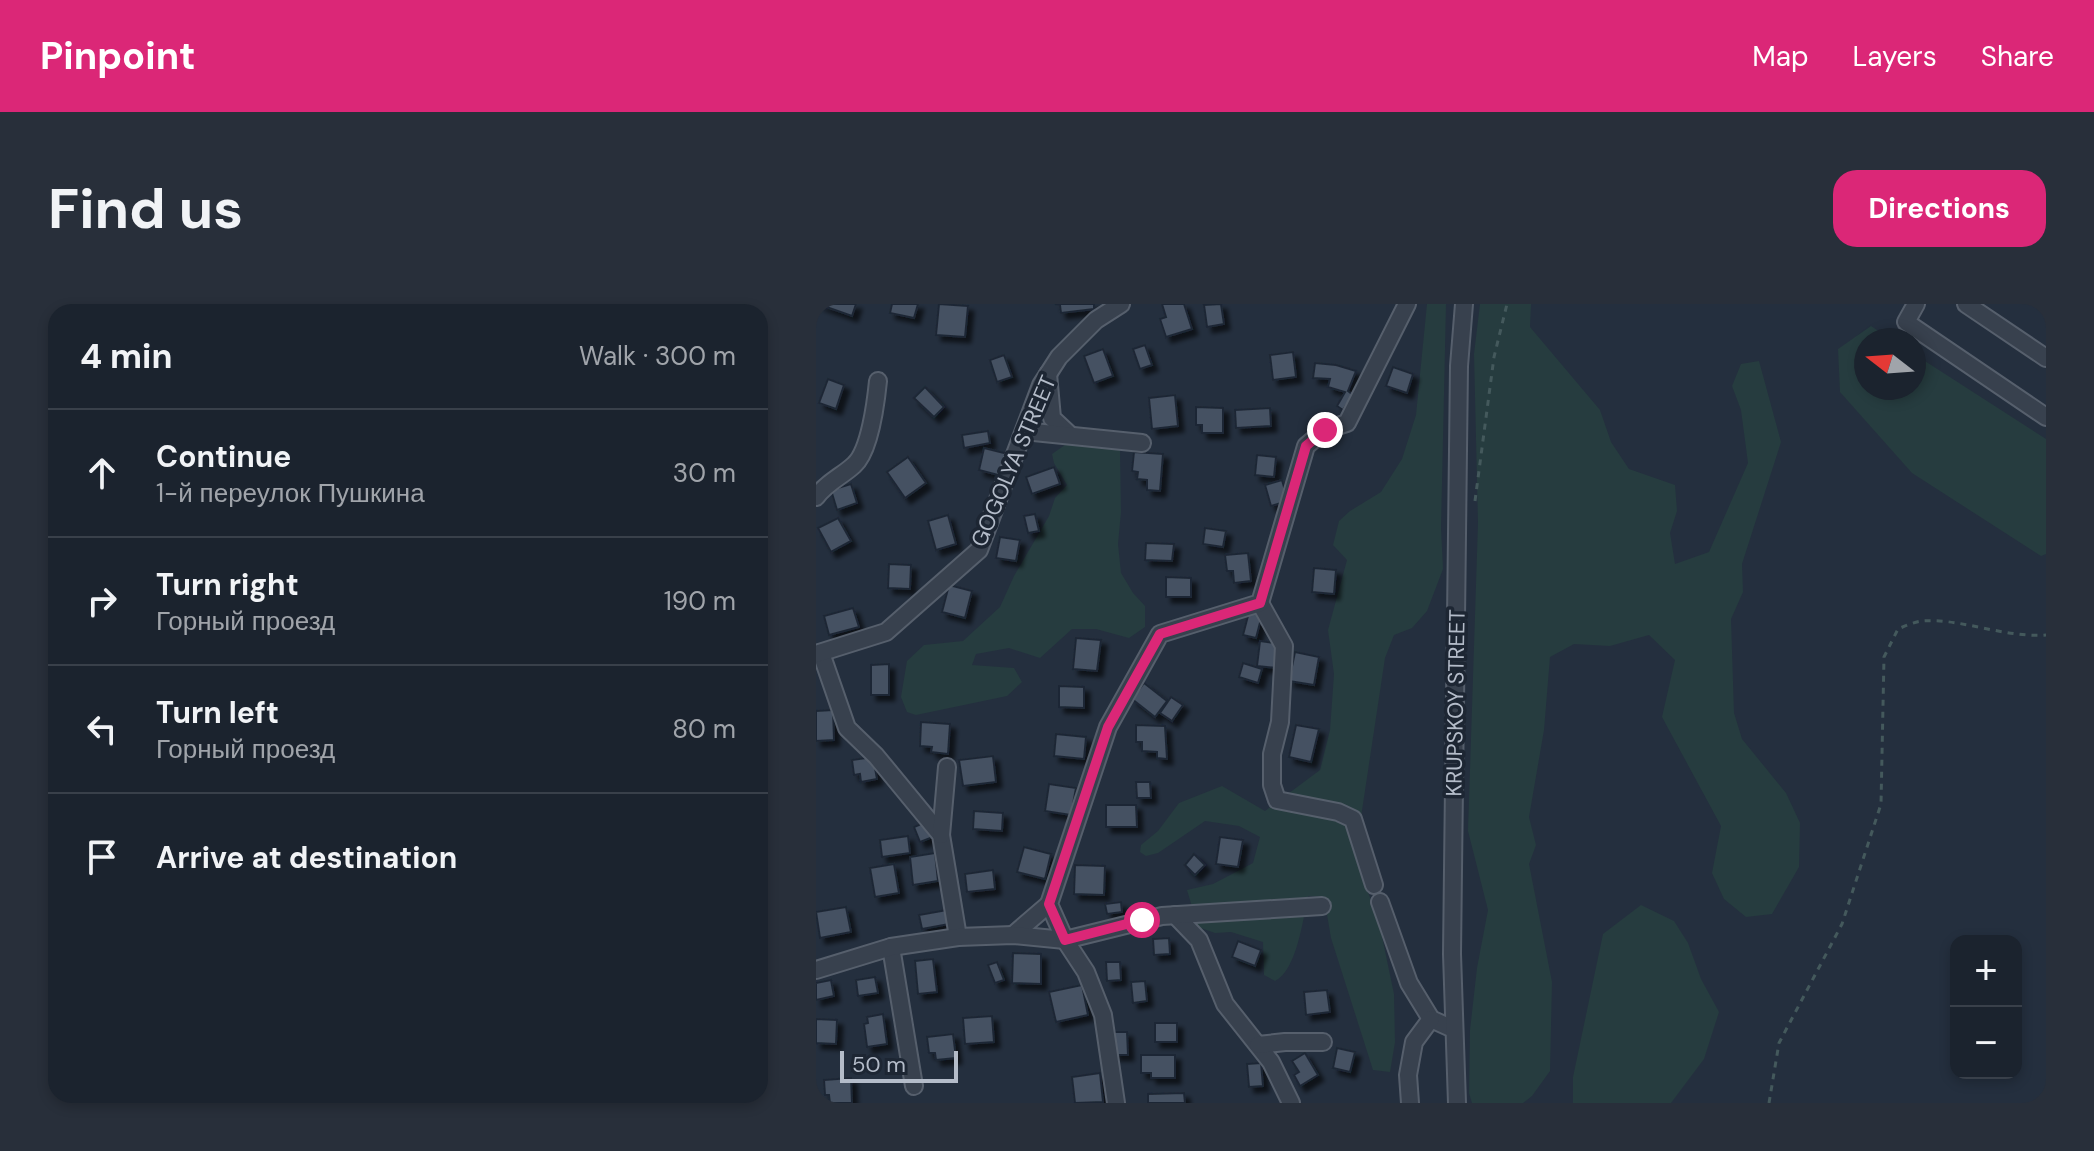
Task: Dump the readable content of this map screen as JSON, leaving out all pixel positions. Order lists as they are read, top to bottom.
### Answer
{
  "streets": {
    "street": ["GOGOLYA STREET", "KRUPSKOY STREET"]
  },
  "scale_bar": "50 m",
  "north": "left",
  "page": {
    "header": "Pinpoint",
    "nav": ["Map", "Layers", "Share"],
    "buttons": "Directions",
    "title": "Find us",
    "heading": ["4 min", "Walk · 300 m"],
    "list": [
      ["Continue", "1-й переулок Пушкина", "30 m"],
      ["Turn right", "Горный проезд", "190 m"],
      ["Turn left", "Горный проезд", "80 m"],
      "Arrive at destination"
    ],
    "map_buttons": ["+", "−"],
    "scale": "50 m"
  }
}
